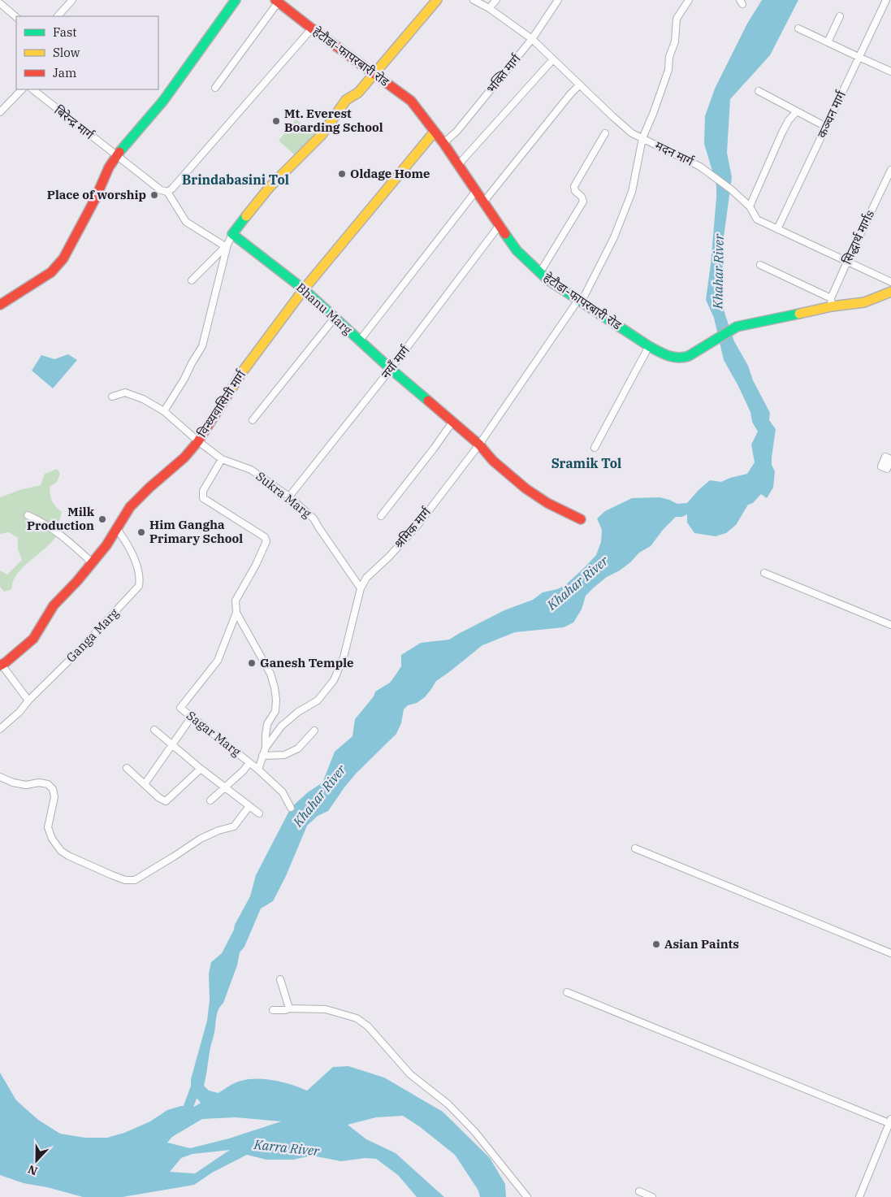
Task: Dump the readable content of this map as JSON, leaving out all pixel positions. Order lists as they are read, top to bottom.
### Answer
{
  "streets": {
    "main road": ["हेटौडा-फापरबारी रोड", "Bhanu Marg", "विन्ध्यवासिनी मार्ग"],
    "street": [
      "भक्ति मार्ग",
      "कञ्चन मार्ग",
      "बिरेन्द्र मार्ग",
      "मदन मार्ग",
      "सिद्धार्थ मार्गs",
      "नयाँ मार्ग",
      "Sukra Marg",
      "श्रमिक मार्ग",
      "Ganga Marg",
      "Sagar Marg"
    ]
  },
  "crossings": [
    ["हेटौडा-फापरबारी रोड", "भक्ति मार्ग"],
    ["हेटौडा-फापरबारी रोड", "सिद्धार्थ मार्गs"],
    ["हेटौडा-फापरबारी रोड", "नयाँ मार्ग"],
    ["हेटौडा-फापरबारी रोड", "विन्ध्यवासिनी मार्ग"],
    ["हेटौडा-फापरबारी रोड", "श्रमिक मार्ग"],
    ["भक्ति मार्ग", "मदन मार्ग"],
    ["कञ्चन मार्ग", "मदन मार्ग"],
    ["मदन मार्ग", "सिद्धार्थ मार्गs"],
    ["मदन मार्ग", "श्रमिक मार्ग"],
    ["Bhanu Marg", "नयाँ मार्ग"],
    ["Bhanu Marg", "विन्ध्यवासिनी मार्ग"],
    ["Bhanu Marg", "श्रमिक मार्ग"],
    ["नयाँ मार्ग", "Sukra Marg"],
    ["विन्ध्यवासिनी मार्ग", "Sukra Marg"],
    ["विन्ध्यवासिनी मार्ग", "Ganga Marg"],
    ["Sukra Marg", "श्रमिक मार्ग"],
    ["श्रमिक मार्ग", "Sagar Marg"]
  ],
  "districts": ["Brindabasini Tol", "Sramik Tol"],
  "water": ["Khahar River", "Karra River"],
  "places": [
    "Mt. Everest Boarding School",
    "Oldage Home",
    "Place of worship",
    "Milk Production",
    "Him Gangha Primary School",
    "Ganesh Temple",
    "Asian Paints"
  ],
  "legend": ["Fast", "Slow", "Jam"],
  "north": "bottom"
}
